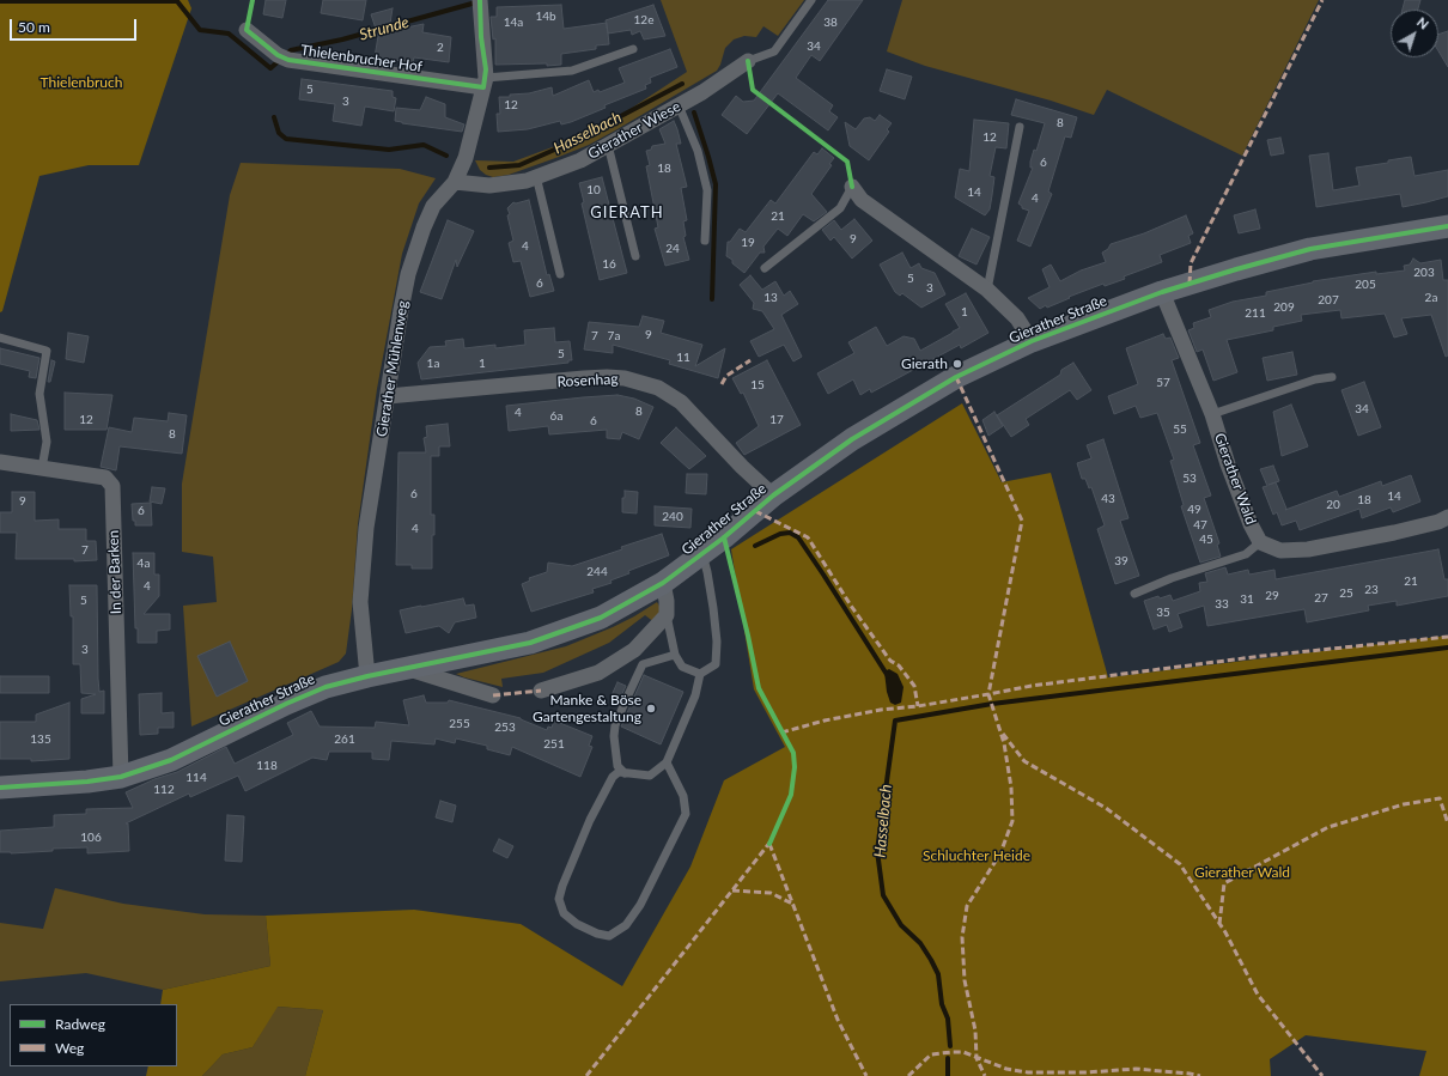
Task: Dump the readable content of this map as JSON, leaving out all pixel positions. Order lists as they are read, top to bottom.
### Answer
{
  "streets": {
    "street": [
      "Thielenbrucher Hof",
      "Gierather Wiese",
      "Gierather Straße",
      "Gierather Mühlenweg",
      "Rosenhag",
      "Gierather Wald",
      "In der Barken"
    ]
  },
  "crossings": [
    ["Thielenbrucher Hof", "Gierather Mühlenweg"],
    ["Gierather Wiese", "Gierather Mühlenweg"],
    ["Gierather Straße", "Gierather Mühlenweg"],
    ["Gierather Straße", "Rosenhag"],
    ["Gierather Straße", "Gierather Wald"],
    ["Gierather Straße", "In der Barken"],
    ["Gierather Mühlenweg", "Rosenhag"]
  ],
  "districts": ["GIERATH"],
  "water": ["Strunde", "Hasselbach"],
  "parks": ["Thielenbruch", "Schluchter Heide", "Gierather Wald"],
  "places": ["Gierath", "Manke & Böse Gartengestaltung"],
  "house_numbers": [
    "14b",
    "12e",
    "14a",
    "38",
    "34",
    "2",
    "5",
    "3",
    "12",
    "8",
    "12",
    "6",
    "18",
    "10",
    "14",
    "4",
    "21",
    "9",
    "19",
    "4",
    "24",
    "16",
    "203",
    "5",
    "6",
    "205",
    "3",
    "13",
    "2a",
    "207",
    "209",
    "1",
    "211",
    "9",
    "7",
    "7a",
    "5",
    "11",
    "1a",
    "1",
    "57",
    "15",
    "34",
    "8",
    "4",
    "6a",
    "12",
    "17",
    "6",
    "55",
    "8",
    "53",
    "6",
    "14",
    "43",
    "18",
    "9",
    "20",
    "49",
    "6",
    "240",
    "47",
    "4",
    "45",
    "7",
    "39",
    "4a",
    "244",
    "21",
    "4",
    "23",
    "25",
    "29",
    "27",
    "31",
    "5",
    "33",
    "35",
    "3",
    "255",
    "253",
    "135",
    "261",
    "251",
    "118",
    "114",
    "112",
    "106"
  ],
  "legend": ["Radweg", "Weg"],
  "scale_bar": "50 m",
  "north": "top right"
}
